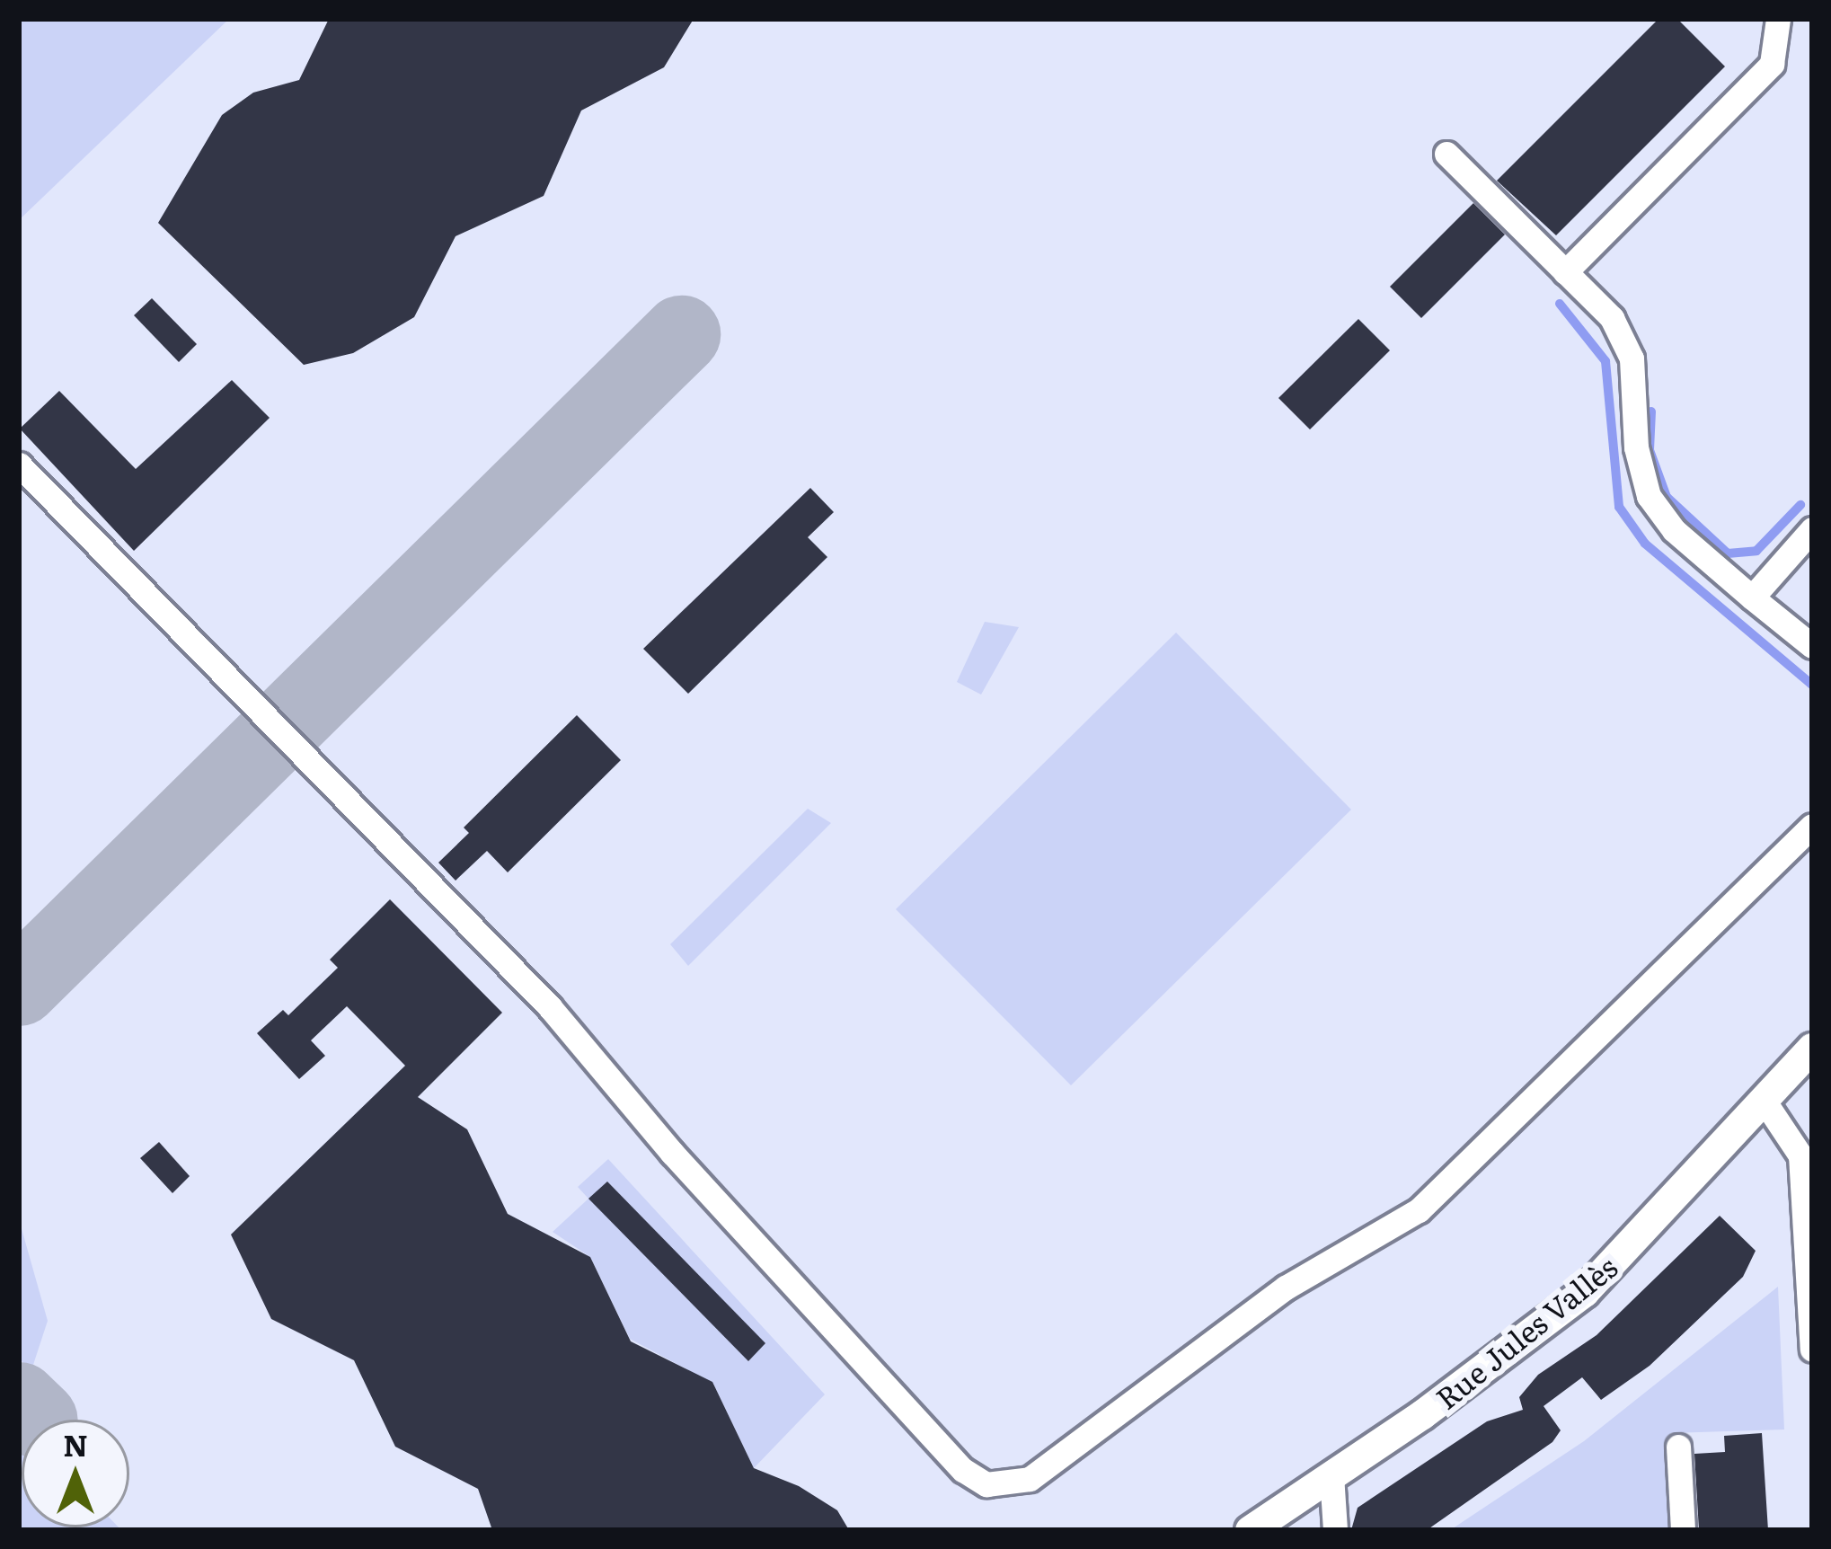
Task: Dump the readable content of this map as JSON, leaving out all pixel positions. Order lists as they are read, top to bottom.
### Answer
{
  "streets": {
    "street": ["Rue Jules Vallès"]
  },
  "north": "top"
}
